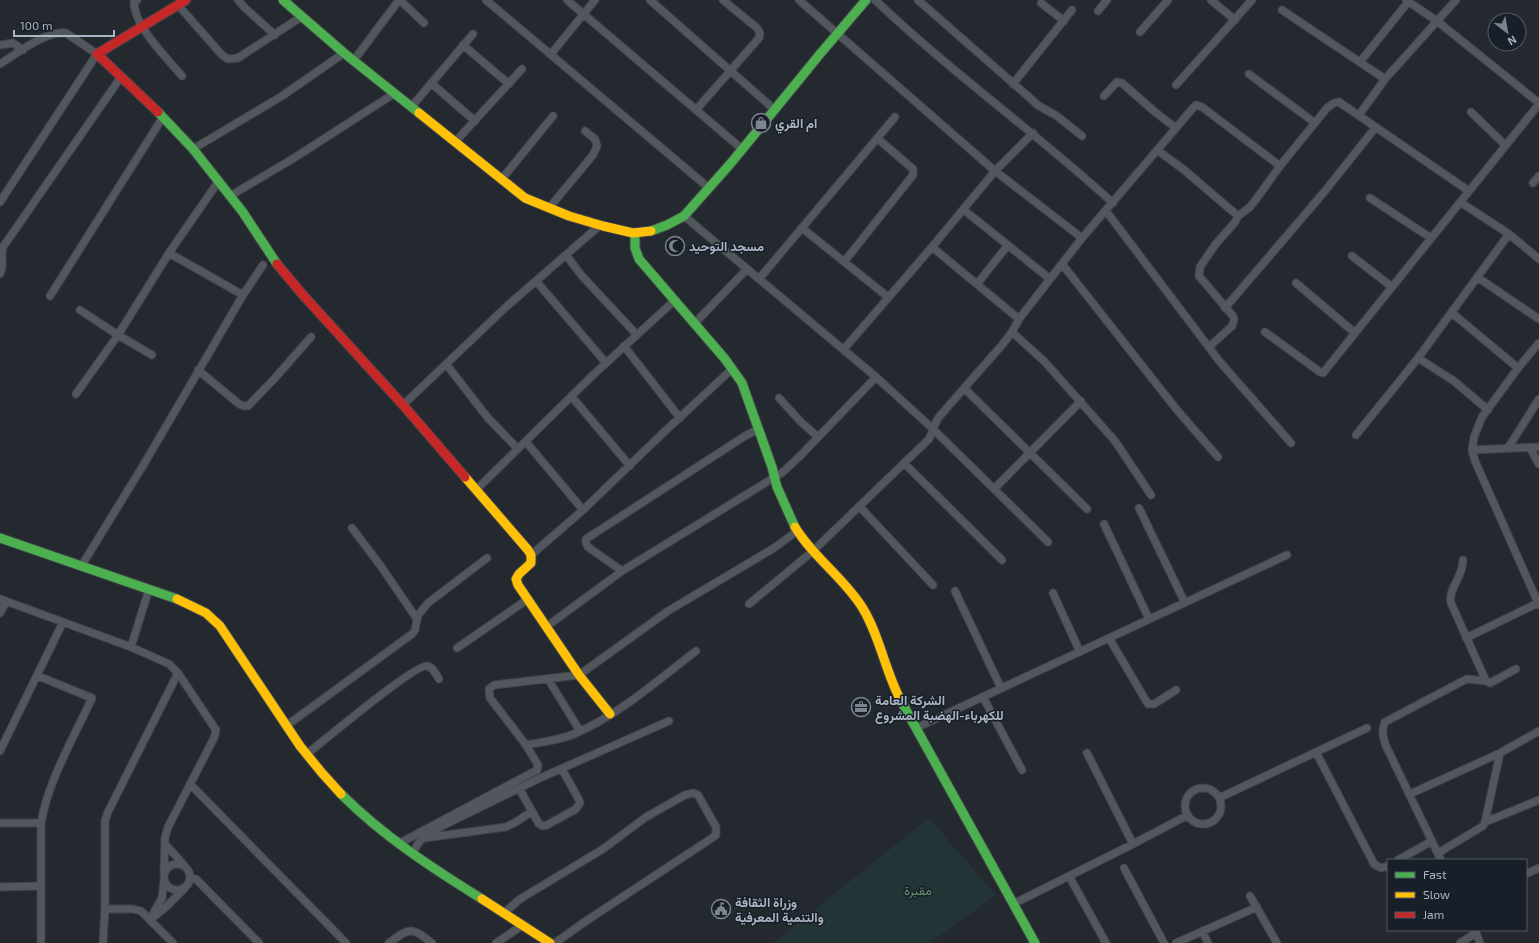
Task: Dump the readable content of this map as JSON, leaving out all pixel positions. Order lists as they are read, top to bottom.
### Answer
{
  "parks": ["مقبرة"],
  "places": {
    "shop": ["ام القري"],
    "mosque": ["مسجد التوحيد"],
    "office": ["الشركة العامة للكهرباء-الهضبة المشروع"],
    "public building": ["وزراة الثقافة والتنمية المعرفية"]
  },
  "legend": ["Fast", "Slow", "Jam"],
  "scale_bar": "100 m",
  "north": "bottom right"
}
